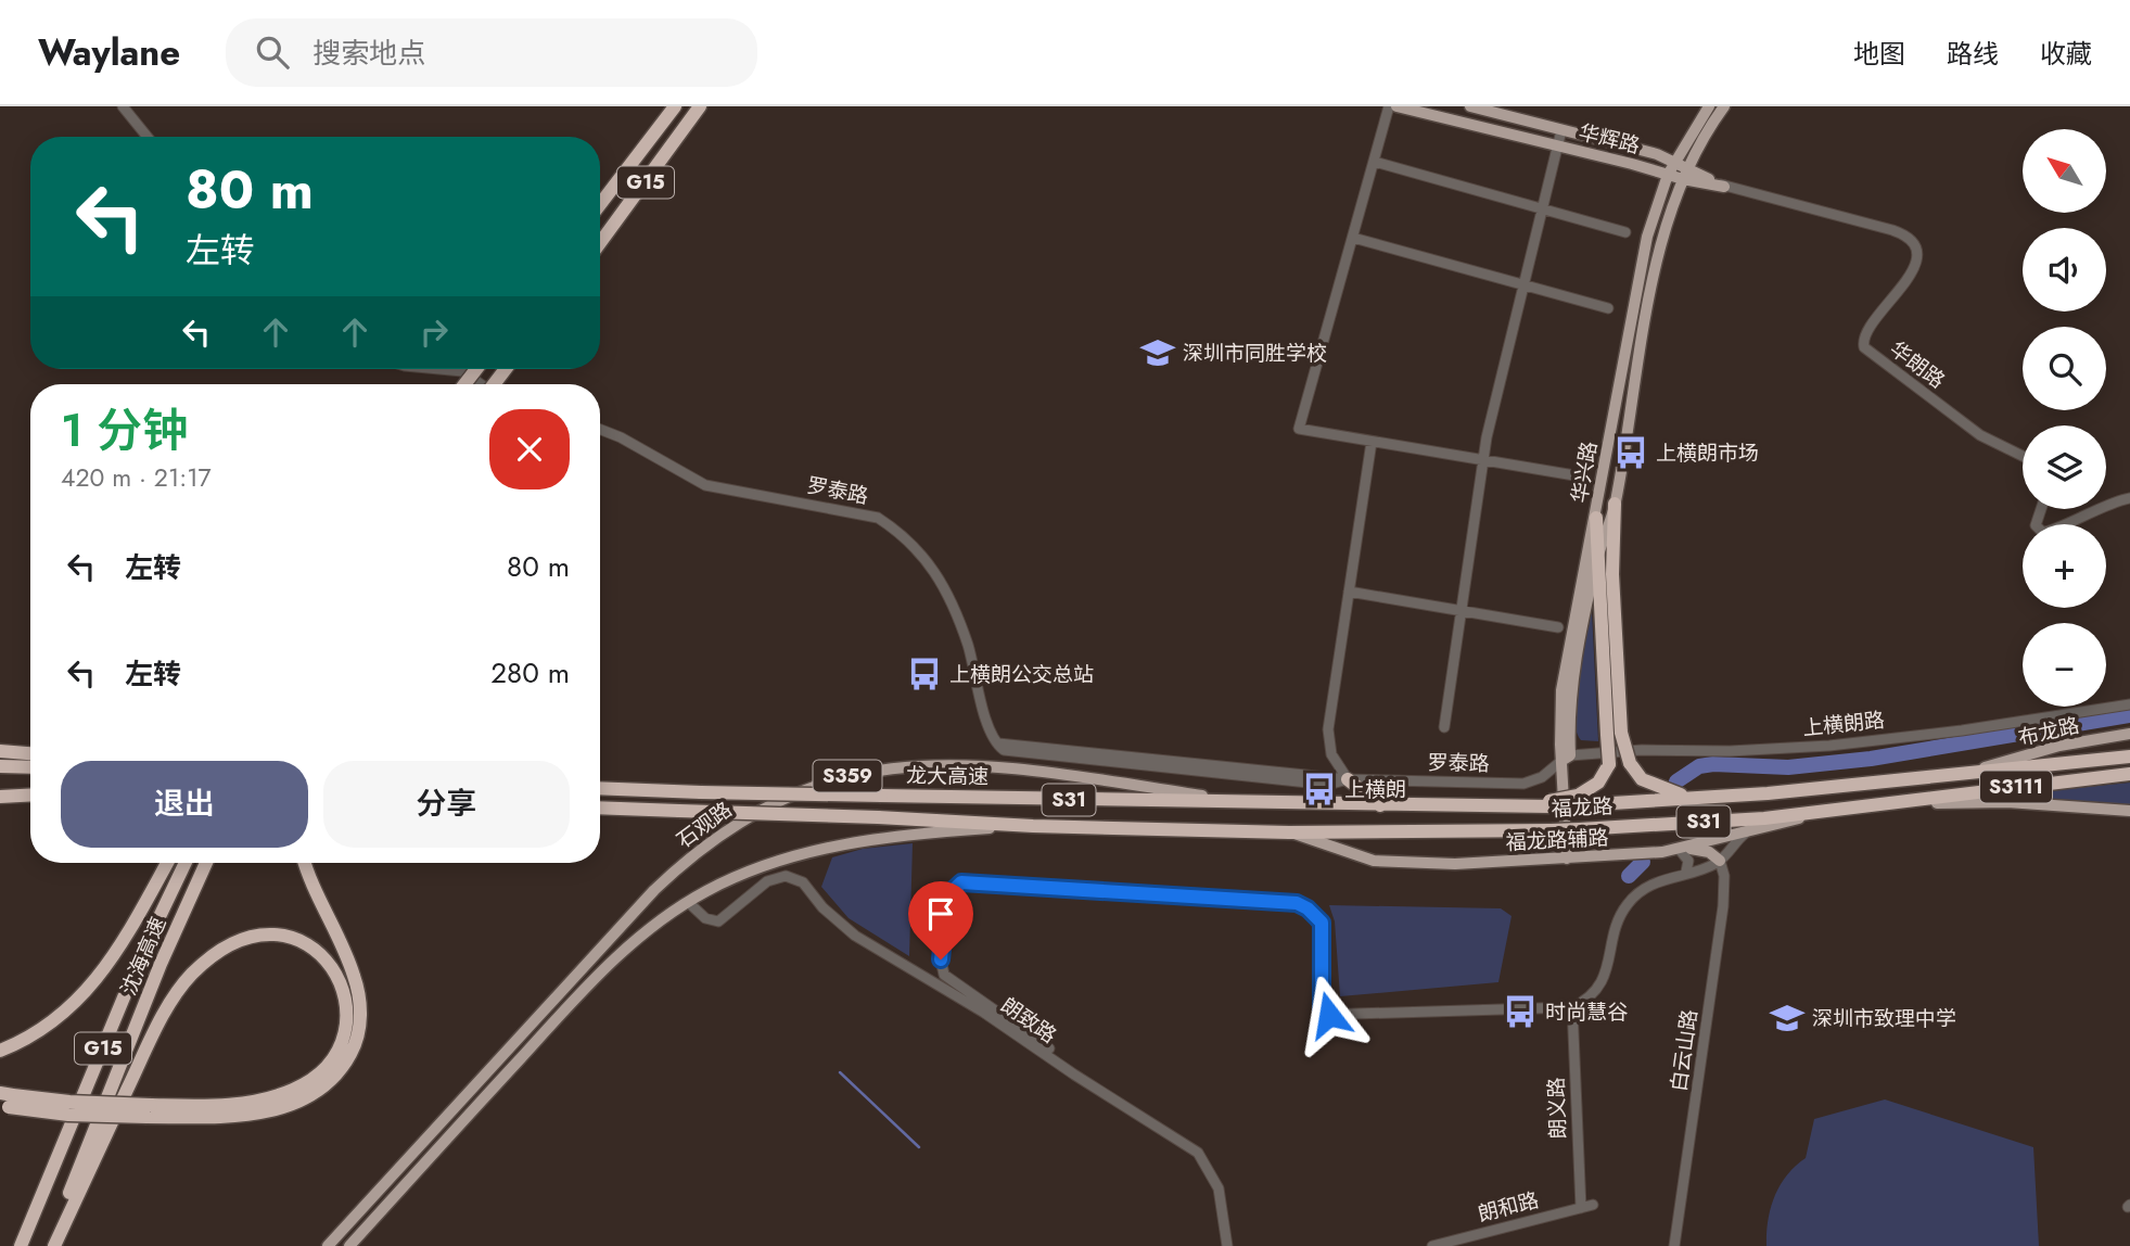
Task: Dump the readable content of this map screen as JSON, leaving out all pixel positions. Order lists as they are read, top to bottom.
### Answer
{
  "streets": {
    "highway": [
      "G15",
      "龙大高速",
      "S3111",
      "S31",
      "福龙路",
      "沈海高速"
    ],
    "main road": [
      "华辉路",
      "华兴路",
      "布龙路",
      "S359",
      "石观路",
      "福龙路辅路"
    ],
    "street": [
      "华朗路",
      "罗泰路",
      "上横朗路",
      "朗致路",
      "白云山路",
      "朗义路",
      "朗和路"
    ]
  },
  "crossings": [
    ["华辉路", "华朗路"],
    ["华辉路", "华兴路"],
    ["华兴路", "罗泰路"],
    ["华兴路", "上横朗路"],
    ["华兴路", "福龙路辅路"],
    ["罗泰路", "上横朗路"],
    ["布龙路", "福龙路"],
    ["龙大高速", "福龙路"],
    ["龙大高速", "石观路"],
    ["S31", "福龙路"],
    ["福龙路", "石观路"],
    ["福龙路", "福龙路辅路"],
    ["朗义路", "朗和路"]
  ],
  "places": {
    "school or university": ["深圳市同胜学校", "深圳市致理中学"],
    "bus stop": [
      "上横朗市场",
      "上横朗公交总站",
      "上横朗",
      "时尚慧谷"
    ]
  },
  "north": "top left",
  "page": {
    "header": "Waylane",
    "search": "搜索地点",
    "nav": ["地图", "路线", "收藏"],
    "map_buttons": ["+", "−"],
    "turn": ["80 m", "左转"],
    "heading": ["1 分钟", "420 m · 21:17"],
    "list": [
      {
        "name": "左转",
        "value": "80 m"
      },
      {
        "name": "左转",
        "value": "280 m"
      }
    ],
    "buttons": ["退出", "分享"]
  }
}
